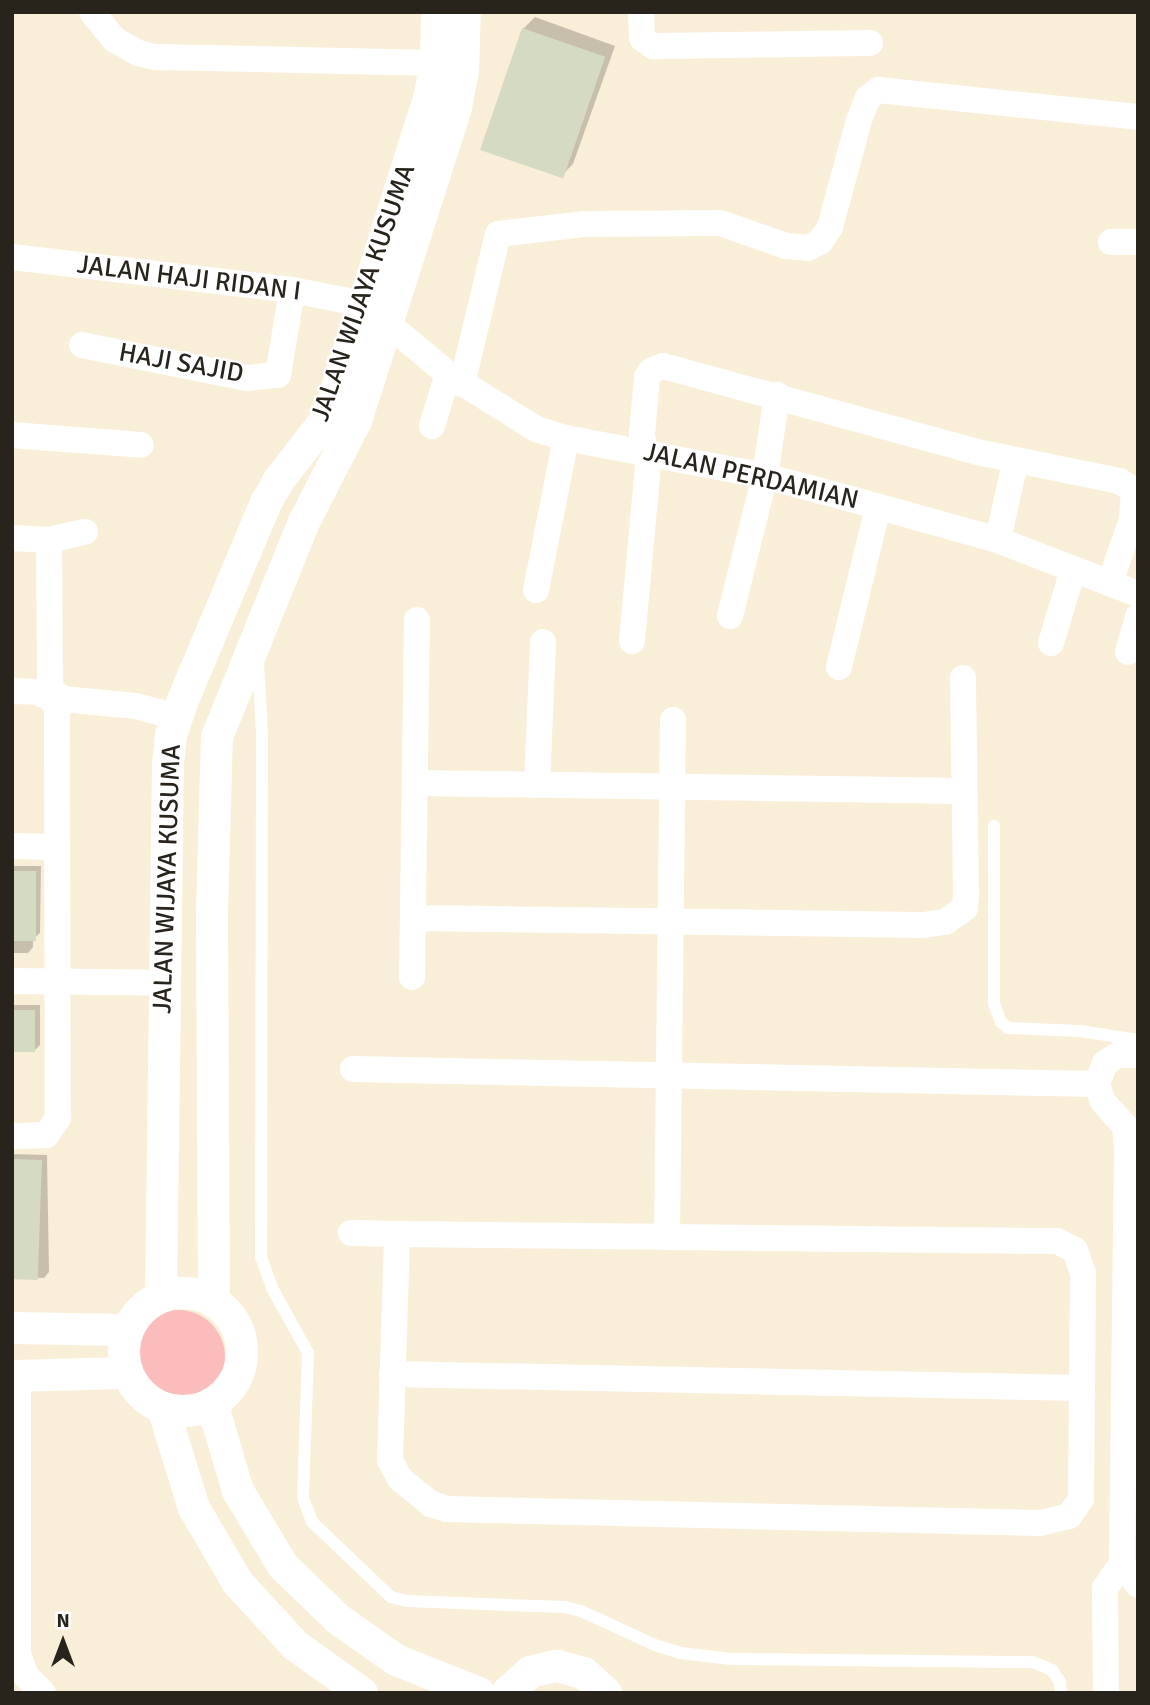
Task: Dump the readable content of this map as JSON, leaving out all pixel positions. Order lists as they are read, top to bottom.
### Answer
{
  "streets": {
    "street": [
      "JALAN HAJI RIDAN I",
      "JALAN WIJAYA KUSUMA",
      "HAJI SAJID",
      "JALAN PERDAMIAN"
    ]
  },
  "crossings": [
    ["JALAN HAJI RIDAN I", "JALAN WIJAYA KUSUMA"],
    ["JALAN HAJI RIDAN I", "HAJI SAJID"],
    ["JALAN HAJI RIDAN I", "JALAN PERDAMIAN"],
    ["JALAN WIJAYA KUSUMA", "JALAN PERDAMIAN"]
  ],
  "north": "top"
}
